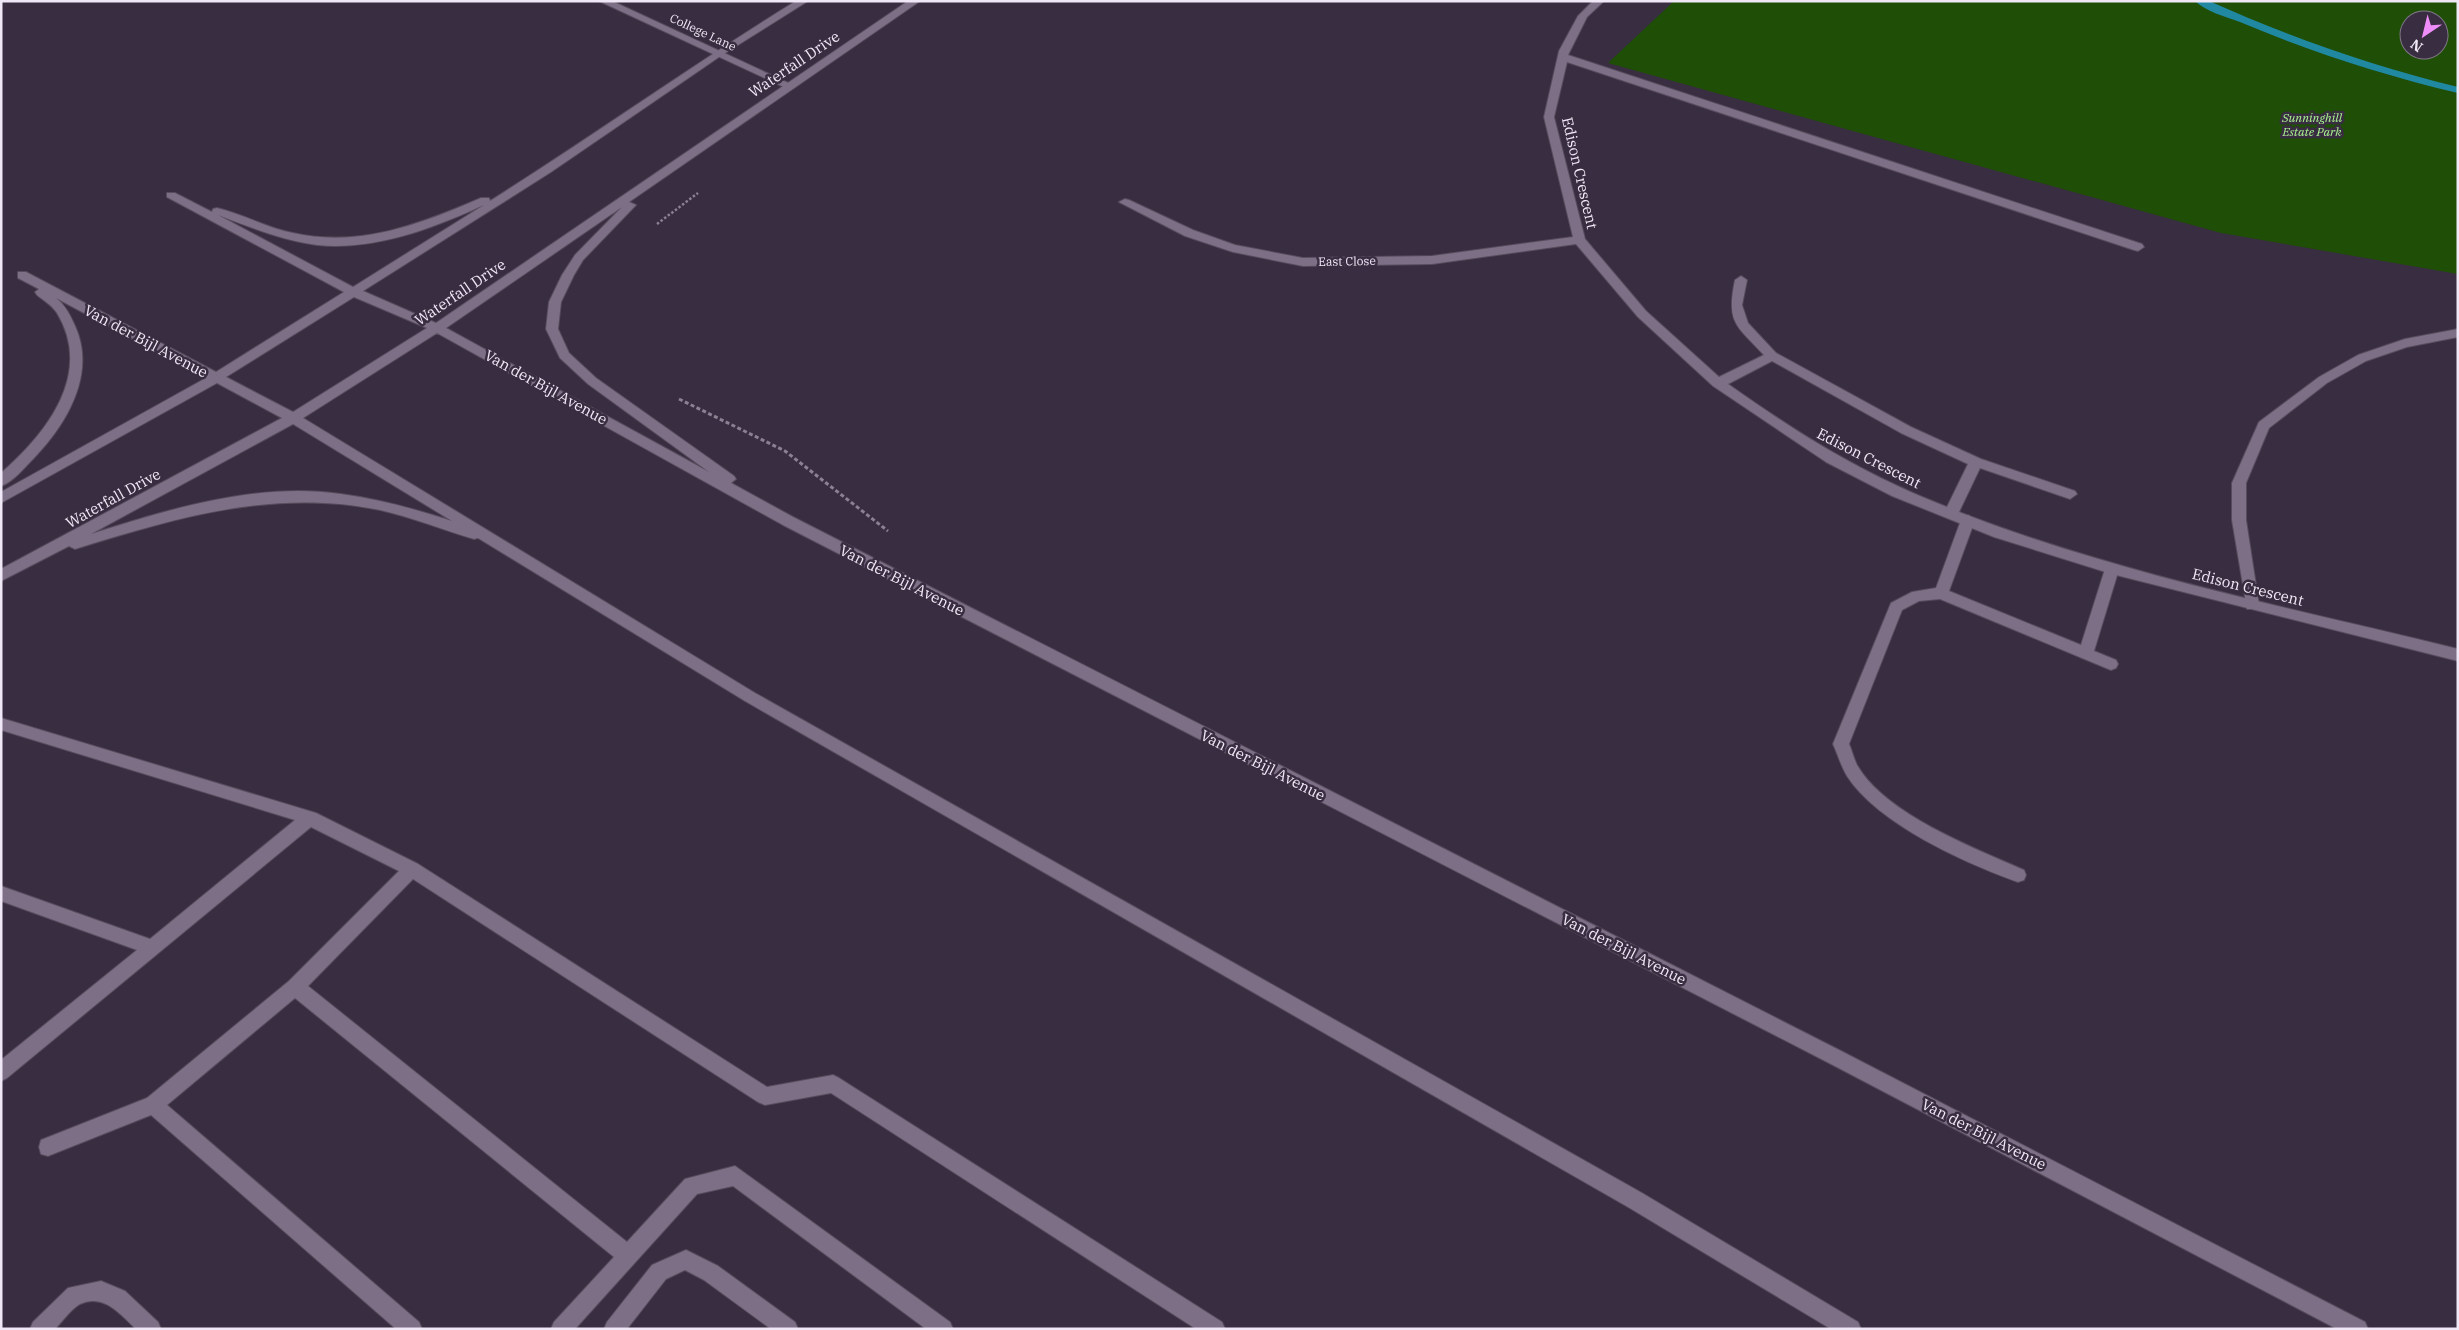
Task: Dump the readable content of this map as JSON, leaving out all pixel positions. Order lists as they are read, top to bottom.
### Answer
{
  "streets": {
    "main road": [
      "College Lane",
      "Waterfall Drive",
      "Edison Crescent",
      "East Close",
      "Van der Bijl Avenue"
    ]
  },
  "crossings": [
    ["College Lane", "Waterfall Drive"],
    ["Waterfall Drive", "Van der Bijl Avenue"],
    ["Edison Crescent", "East Close"]
  ],
  "parks": ["Sunninghill Estate Park"],
  "north": "bottom left"
}
